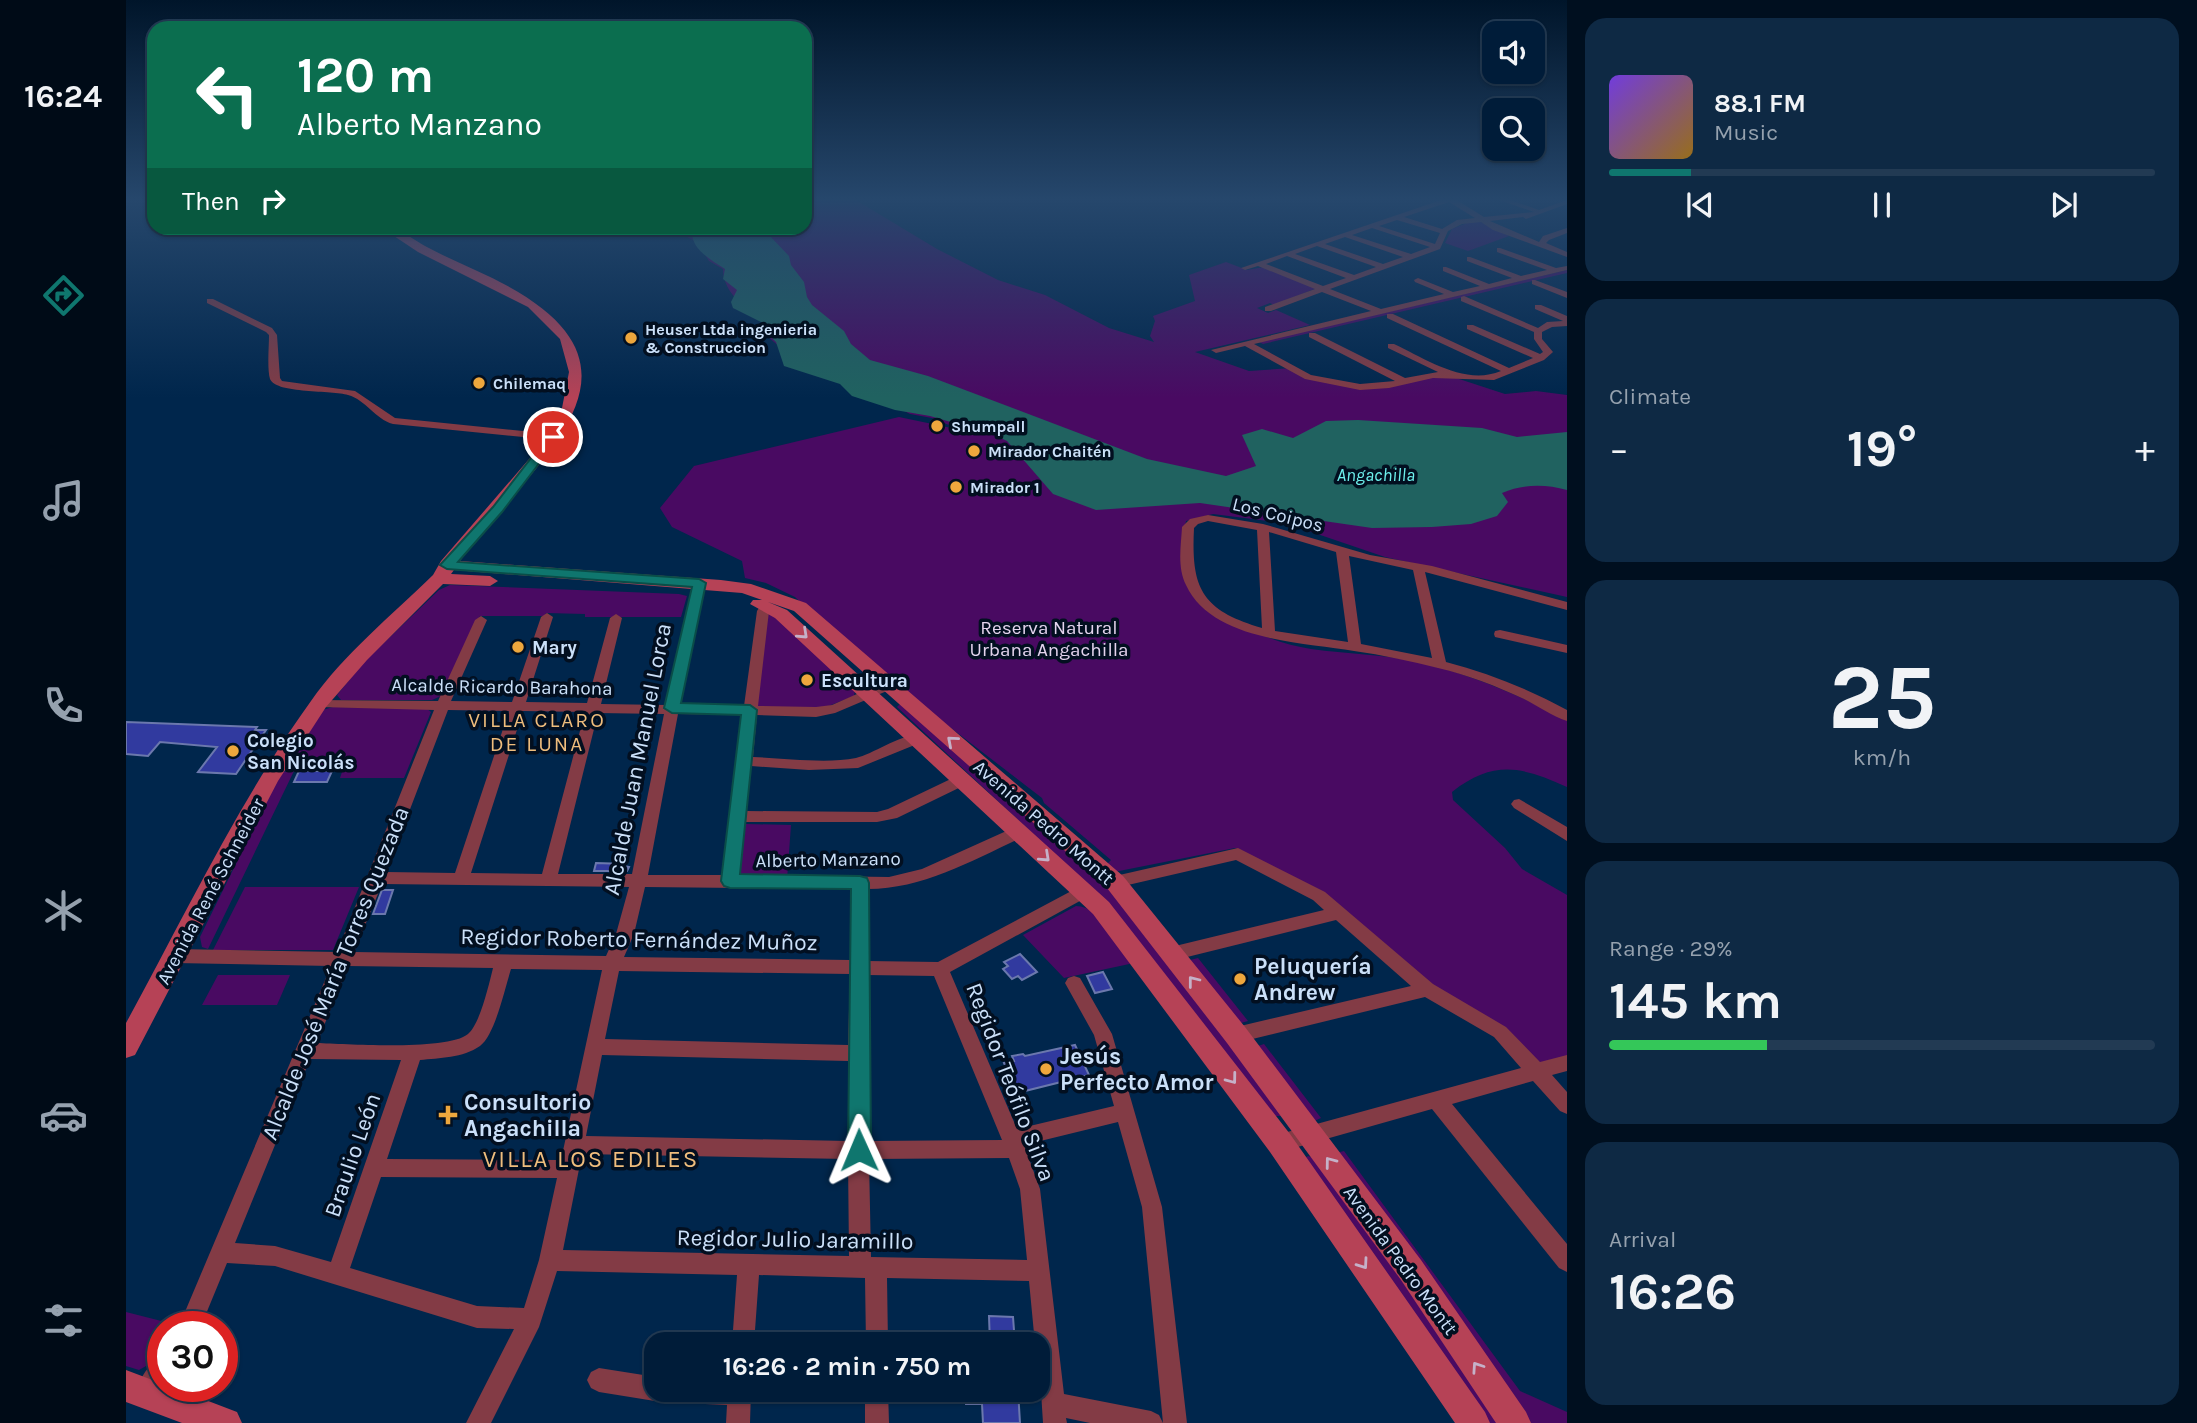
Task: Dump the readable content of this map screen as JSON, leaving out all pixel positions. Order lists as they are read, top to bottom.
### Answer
{
  "streets": {
    "main road": ["Avenida Pedro Montt", "Avenida René Schneider"],
    "street": [
      "Los Coipos",
      "Alcalde Ricardo Barahona",
      "Alcalde Juan Manuel Lorca",
      "Alberto Manzano",
      "Regidor Roberto Fernández Muñoz",
      "Alcalde José María Torres Quezada",
      "Regidor Teófilo Silva",
      "Braulio León",
      "Regidor Julio Jaramillo"
    ]
  },
  "crossings": [
    ["Alcalde Ricardo Barahona", "Alcalde Juan Manuel Lorca"],
    ["Alcalde Ricardo Barahona", "Avenida Pedro Montt"],
    ["Alcalde Ricardo Barahona", "Avenida René Schneider"],
    ["Alcalde Ricardo Barahona", "Alcalde José María Torres Quezada"],
    ["Alcalde Juan Manuel Lorca", "Avenida Pedro Montt"],
    ["Alcalde Juan Manuel Lorca", "Alberto Manzano"],
    ["Alcalde Juan Manuel Lorca", "Regidor Roberto Fernández Muñoz"],
    ["Alcalde Juan Manuel Lorca", "Regidor Julio Jaramillo"],
    ["Avenida Pedro Montt", "Alberto Manzano"],
    ["Avenida Pedro Montt", "Avenida René Schneider"],
    ["Avenida Pedro Montt", "Regidor Roberto Fernández Muñoz"],
    ["Alberto Manzano", "Alcalde José María Torres Quezada"],
    ["Avenida René Schneider", "Regidor Roberto Fernández Muñoz"],
    ["Regidor Roberto Fernández Muñoz", "Alcalde José María Torres Quezada"],
    ["Regidor Roberto Fernández Muñoz", "Regidor Teófilo Silva"],
    ["Regidor Teófilo Silva", "Regidor Julio Jaramillo"]
  ],
  "districts": ["VILLA CLARO DE LUNA", "VILLA LOS EDILES"],
  "water": ["Angachilla"],
  "parks": ["Reserva Natural Urbana Angachilla"],
  "places": {
    "other": [
      "Heuser Ltda ingenieria & Construccion",
      "Chilemaq",
      "Shumpall",
      "Mirador Chaitén",
      "Mirador 1",
      "Mary",
      "Escultura",
      "Colegio San Nicolás",
      "Peluquería Andrew",
      "Jesús Perfecto Amor"
    ],
    "health": ["Consultorio Angachilla"]
  },
  "page": {
    "tabs": "16:24",
    "turn": ["120 m", "Alberto Manzano"],
    "song": ["88.1 FM", "Music"],
    "then": "Then",
    "tile": [
      "Climate",
      ["25", "km/h"],
      ["Range · 29%", "145 km"],
      ["Arrival", "16:26"]
    ],
    "heat": ["−", "19°", "+"],
    "limit": "30",
    "trip": "16:26 · 2 min · 750 m"
  }
}
